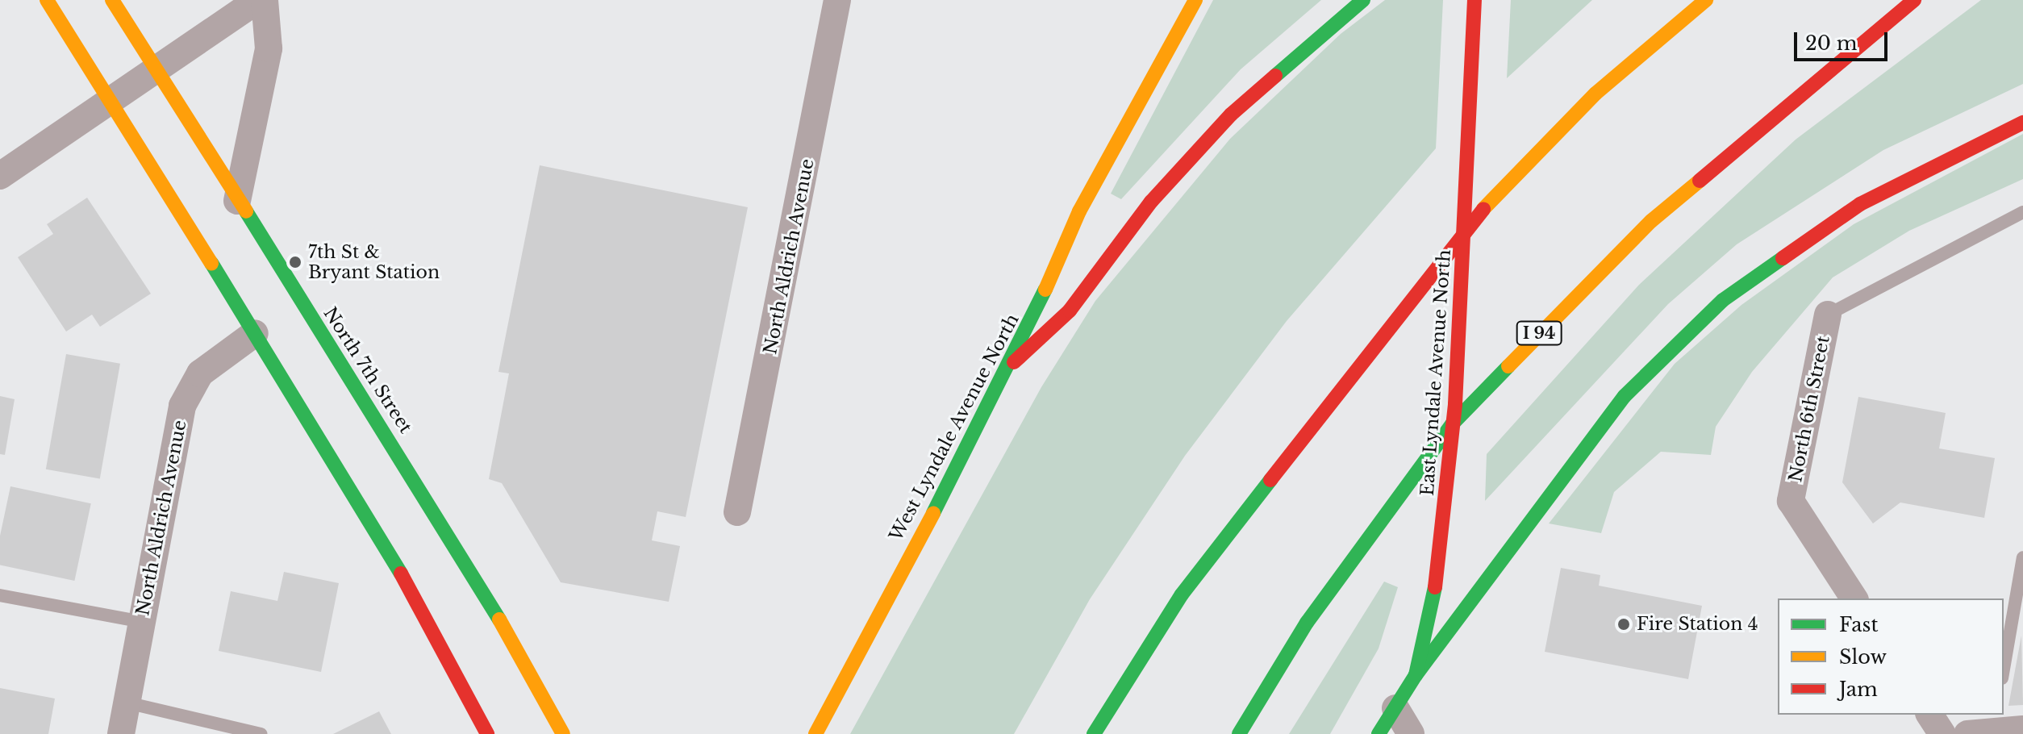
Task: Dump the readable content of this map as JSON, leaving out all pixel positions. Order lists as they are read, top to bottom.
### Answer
{
  "streets": {
    "main road": [
      "I 94",
      "North 7th Street",
      "East Lyndale Avenue North",
      "West Lyndale Avenue North"
    ],
    "street": ["North Aldrich Avenue", "North 6th Street"]
  },
  "places": ["7th St & Bryant Station", "Fire Station 4"],
  "legend": ["Fast", "Slow", "Jam"],
  "scale_bar": "20 m"
}
